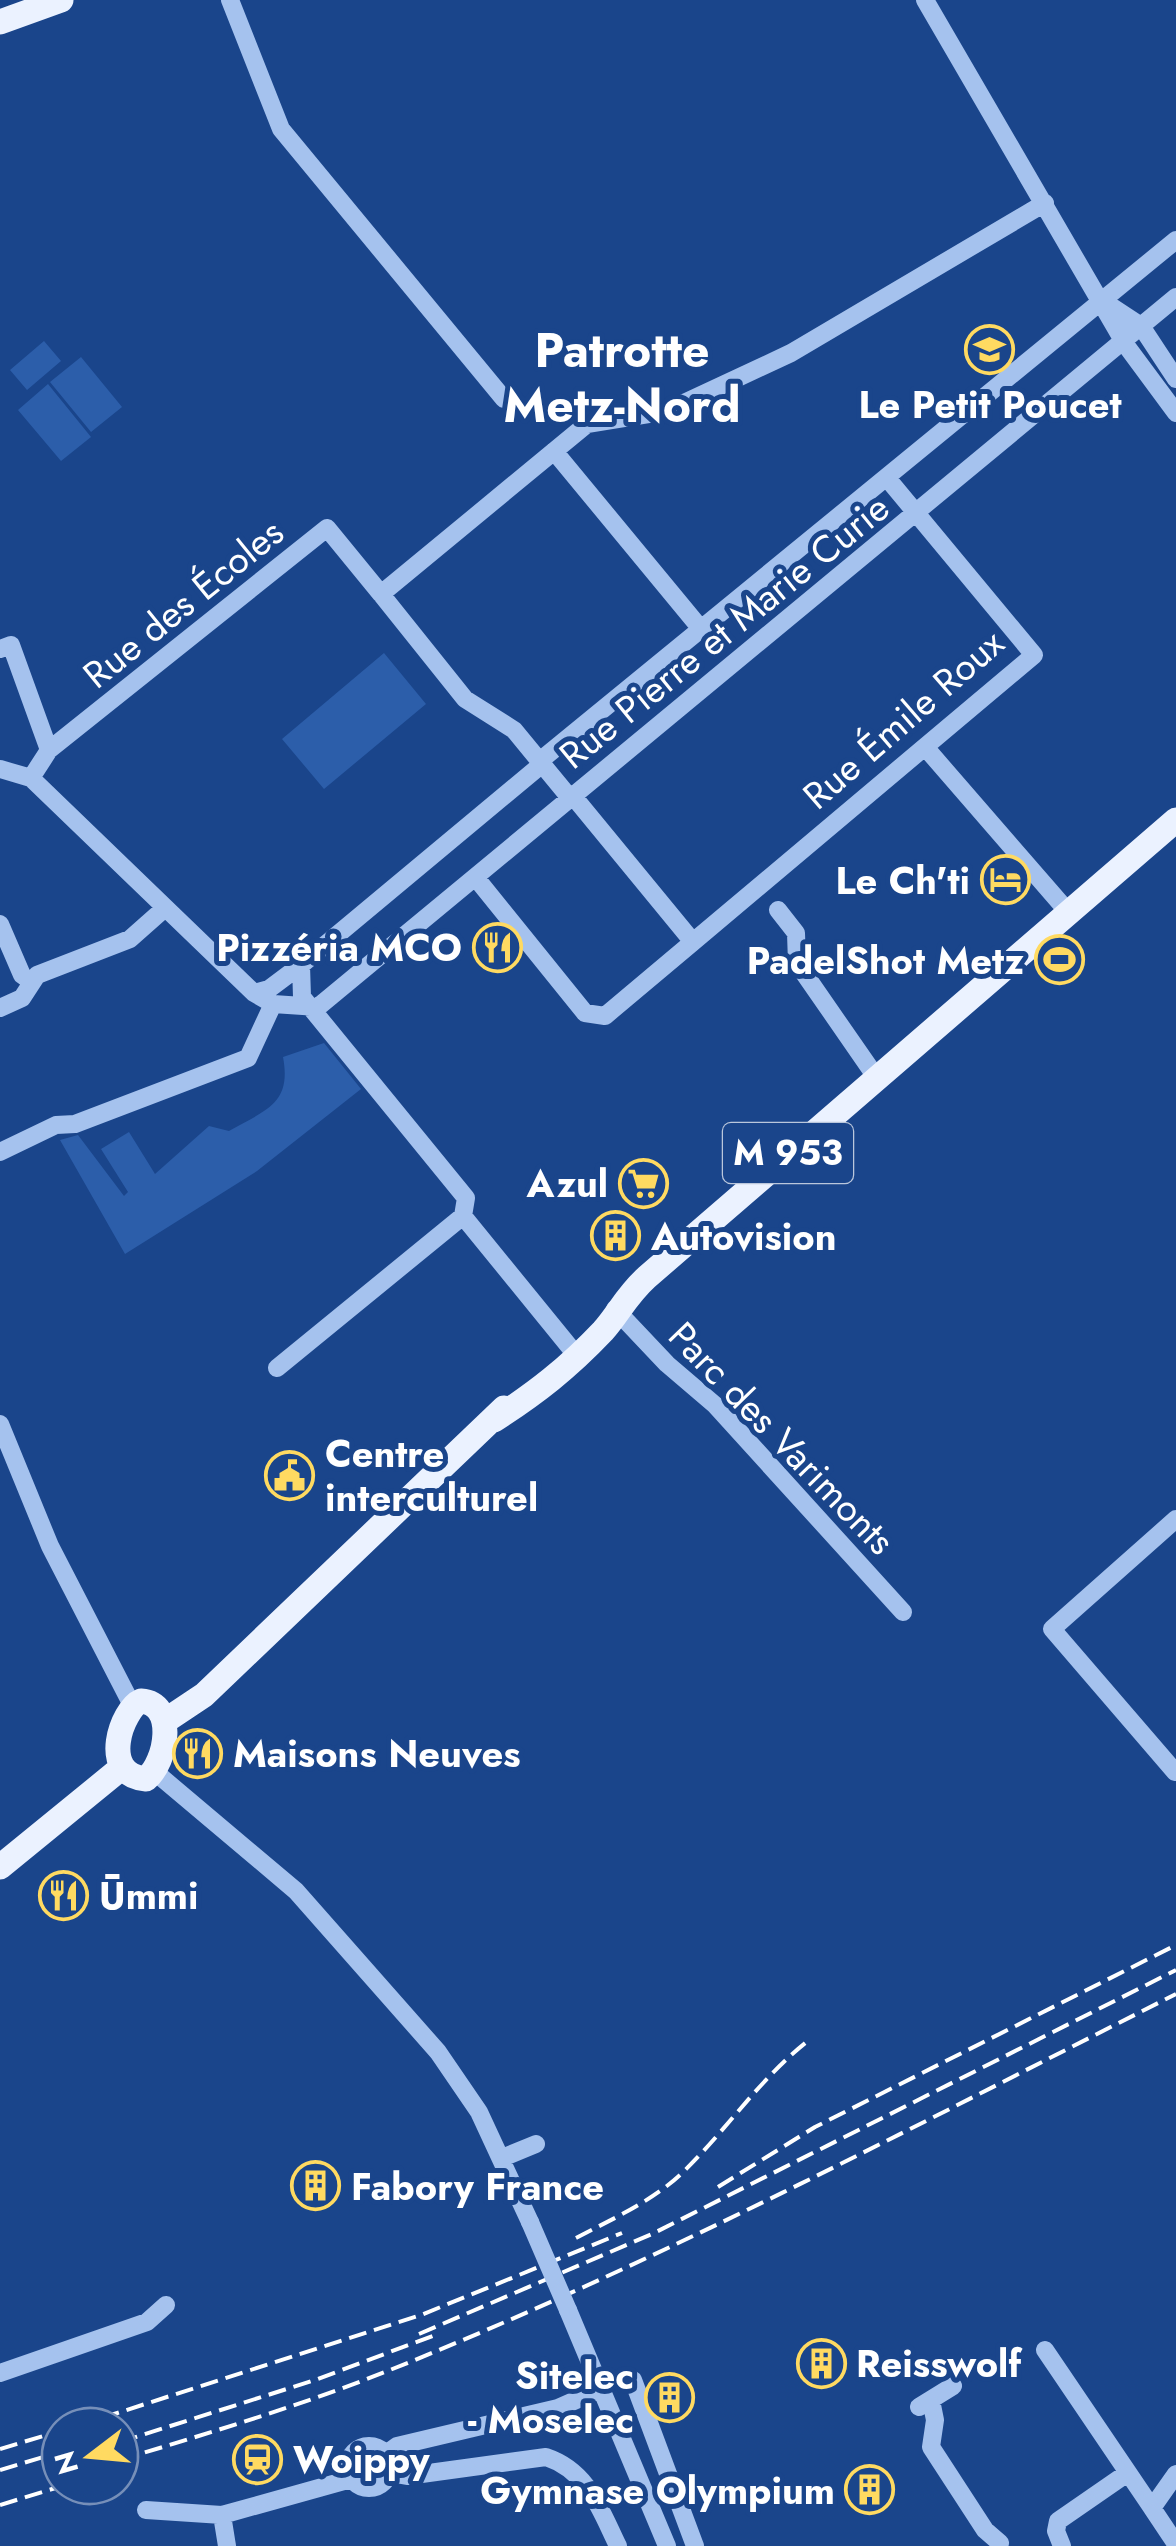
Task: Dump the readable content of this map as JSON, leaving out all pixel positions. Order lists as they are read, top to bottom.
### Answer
{
  "streets": {
    "main road": ["M 953"],
    "street": [
      "Rue des Écoles",
      "Rue Pierre et Marie Curie",
      "Rue Émile Roux",
      "Parc des Varimonts"
    ]
  },
  "crossings": [
    ["Rue Pierre et Marie Curie", "Rue Émile Roux"],
    ["M 953", "Parc des Varimonts"]
  ],
  "districts": ["Patrotte Metz-Nord"],
  "places": {
    "school or university": ["Le Petit Poucet"],
    "hotel": ["Le Ch'ti"],
    "restaurant": ["Pizzéria MCO", "Maisons Neuves", "Ūmmi"],
    "sports": ["PadelShot Metz"],
    "supermarket": ["Azul"],
    "building": [
      "Autovision",
      "Fabory France",
      "Reisswolf",
      "Sitelec - Moselec",
      "Gymnase Olympium"
    ],
    "public building": ["Centre interculturel"],
    "station": ["Woippy"]
  },
  "north": "left"
}
